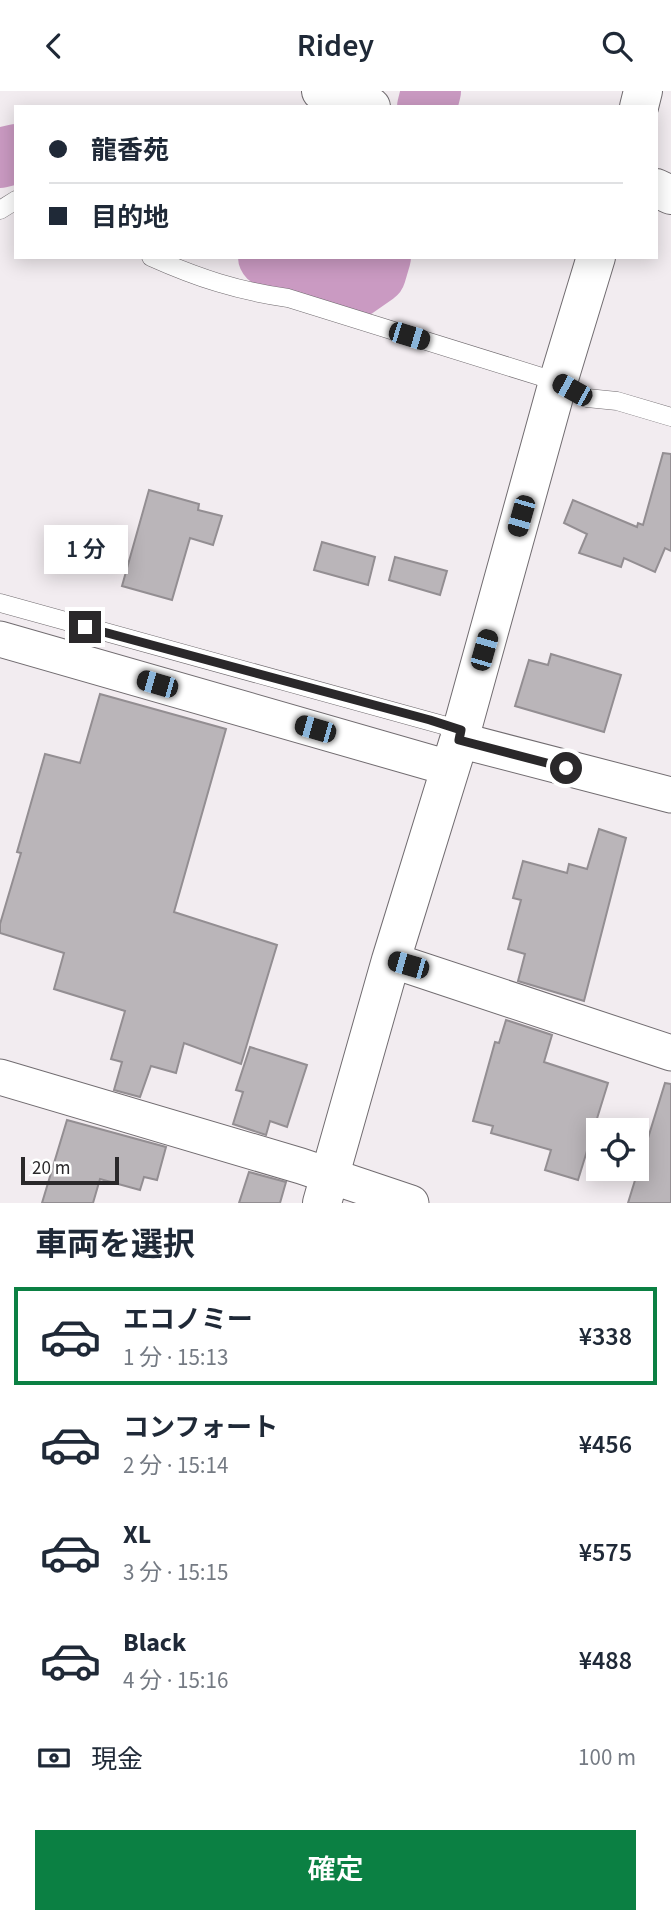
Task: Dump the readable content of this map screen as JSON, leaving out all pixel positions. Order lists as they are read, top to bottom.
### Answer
{
  "scale_bar": "20 m",
  "page": {
    "header": "Ridey",
    "banner": ["龍香苑", "目的地"],
    "bubble": "1 分",
    "scale": "20 m",
    "heading": "車両を選択",
    "list": [
      {
        "name": "エコノミー",
        "note": "1 分 · 15:13",
        "value": "¥338"
      },
      {
        "name": "コンフォート",
        "note": "2 分 · 15:14",
        "value": "¥456"
      },
      {
        "name": "XL",
        "note": "3 分 · 15:15",
        "value": "¥575"
      },
      {
        "name": "Black",
        "note": "4 分 · 15:16",
        "value": "¥488"
      }
    ],
    "pay": ["現金", "100 m"],
    "buttons": "確定"
  }
}
